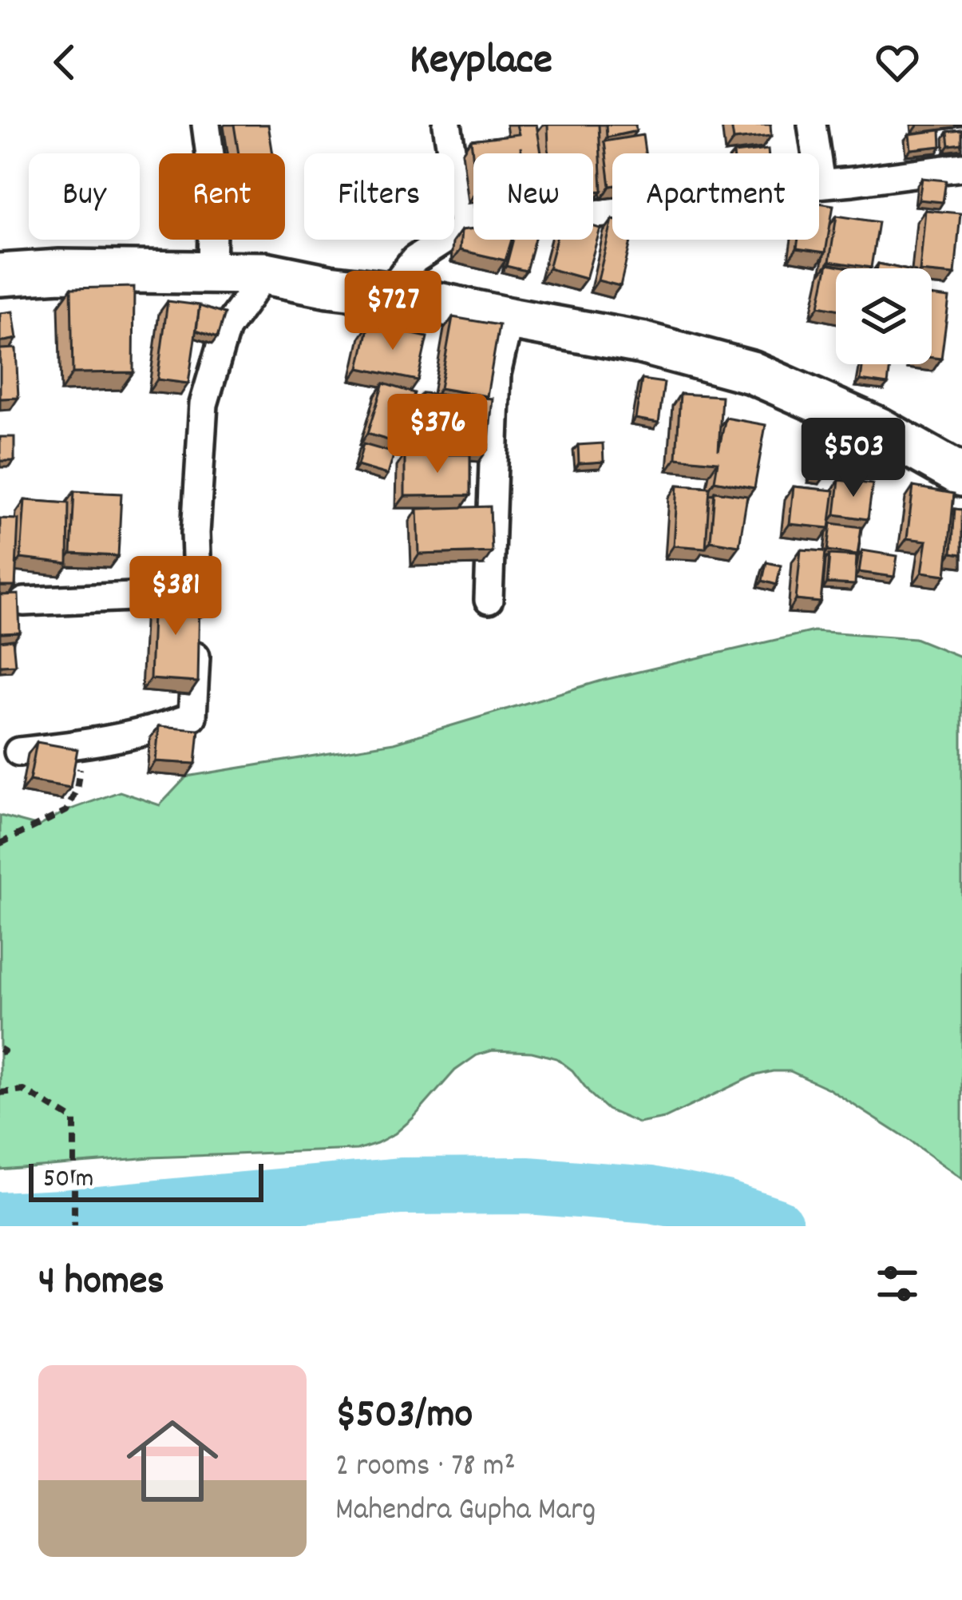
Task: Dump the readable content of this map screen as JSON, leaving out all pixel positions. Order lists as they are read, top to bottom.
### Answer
{
  "scale_bar": "50 m",
  "page": {
    "header": "Keyplace",
    "chip": [
      "Buy",
      "Rent",
      "Filters",
      "New",
      "Apartment"
    ],
    "price": [
      "$727",
      "$376",
      "$503",
      "$381"
    ],
    "scale": "50 m",
    "heading": "4 homes",
    "list": [
      {
        "name": "$503/mo",
        "note": "2 rooms · 78 m² · Mahendra Gupha Marg"
      }
    ]
  }
}
